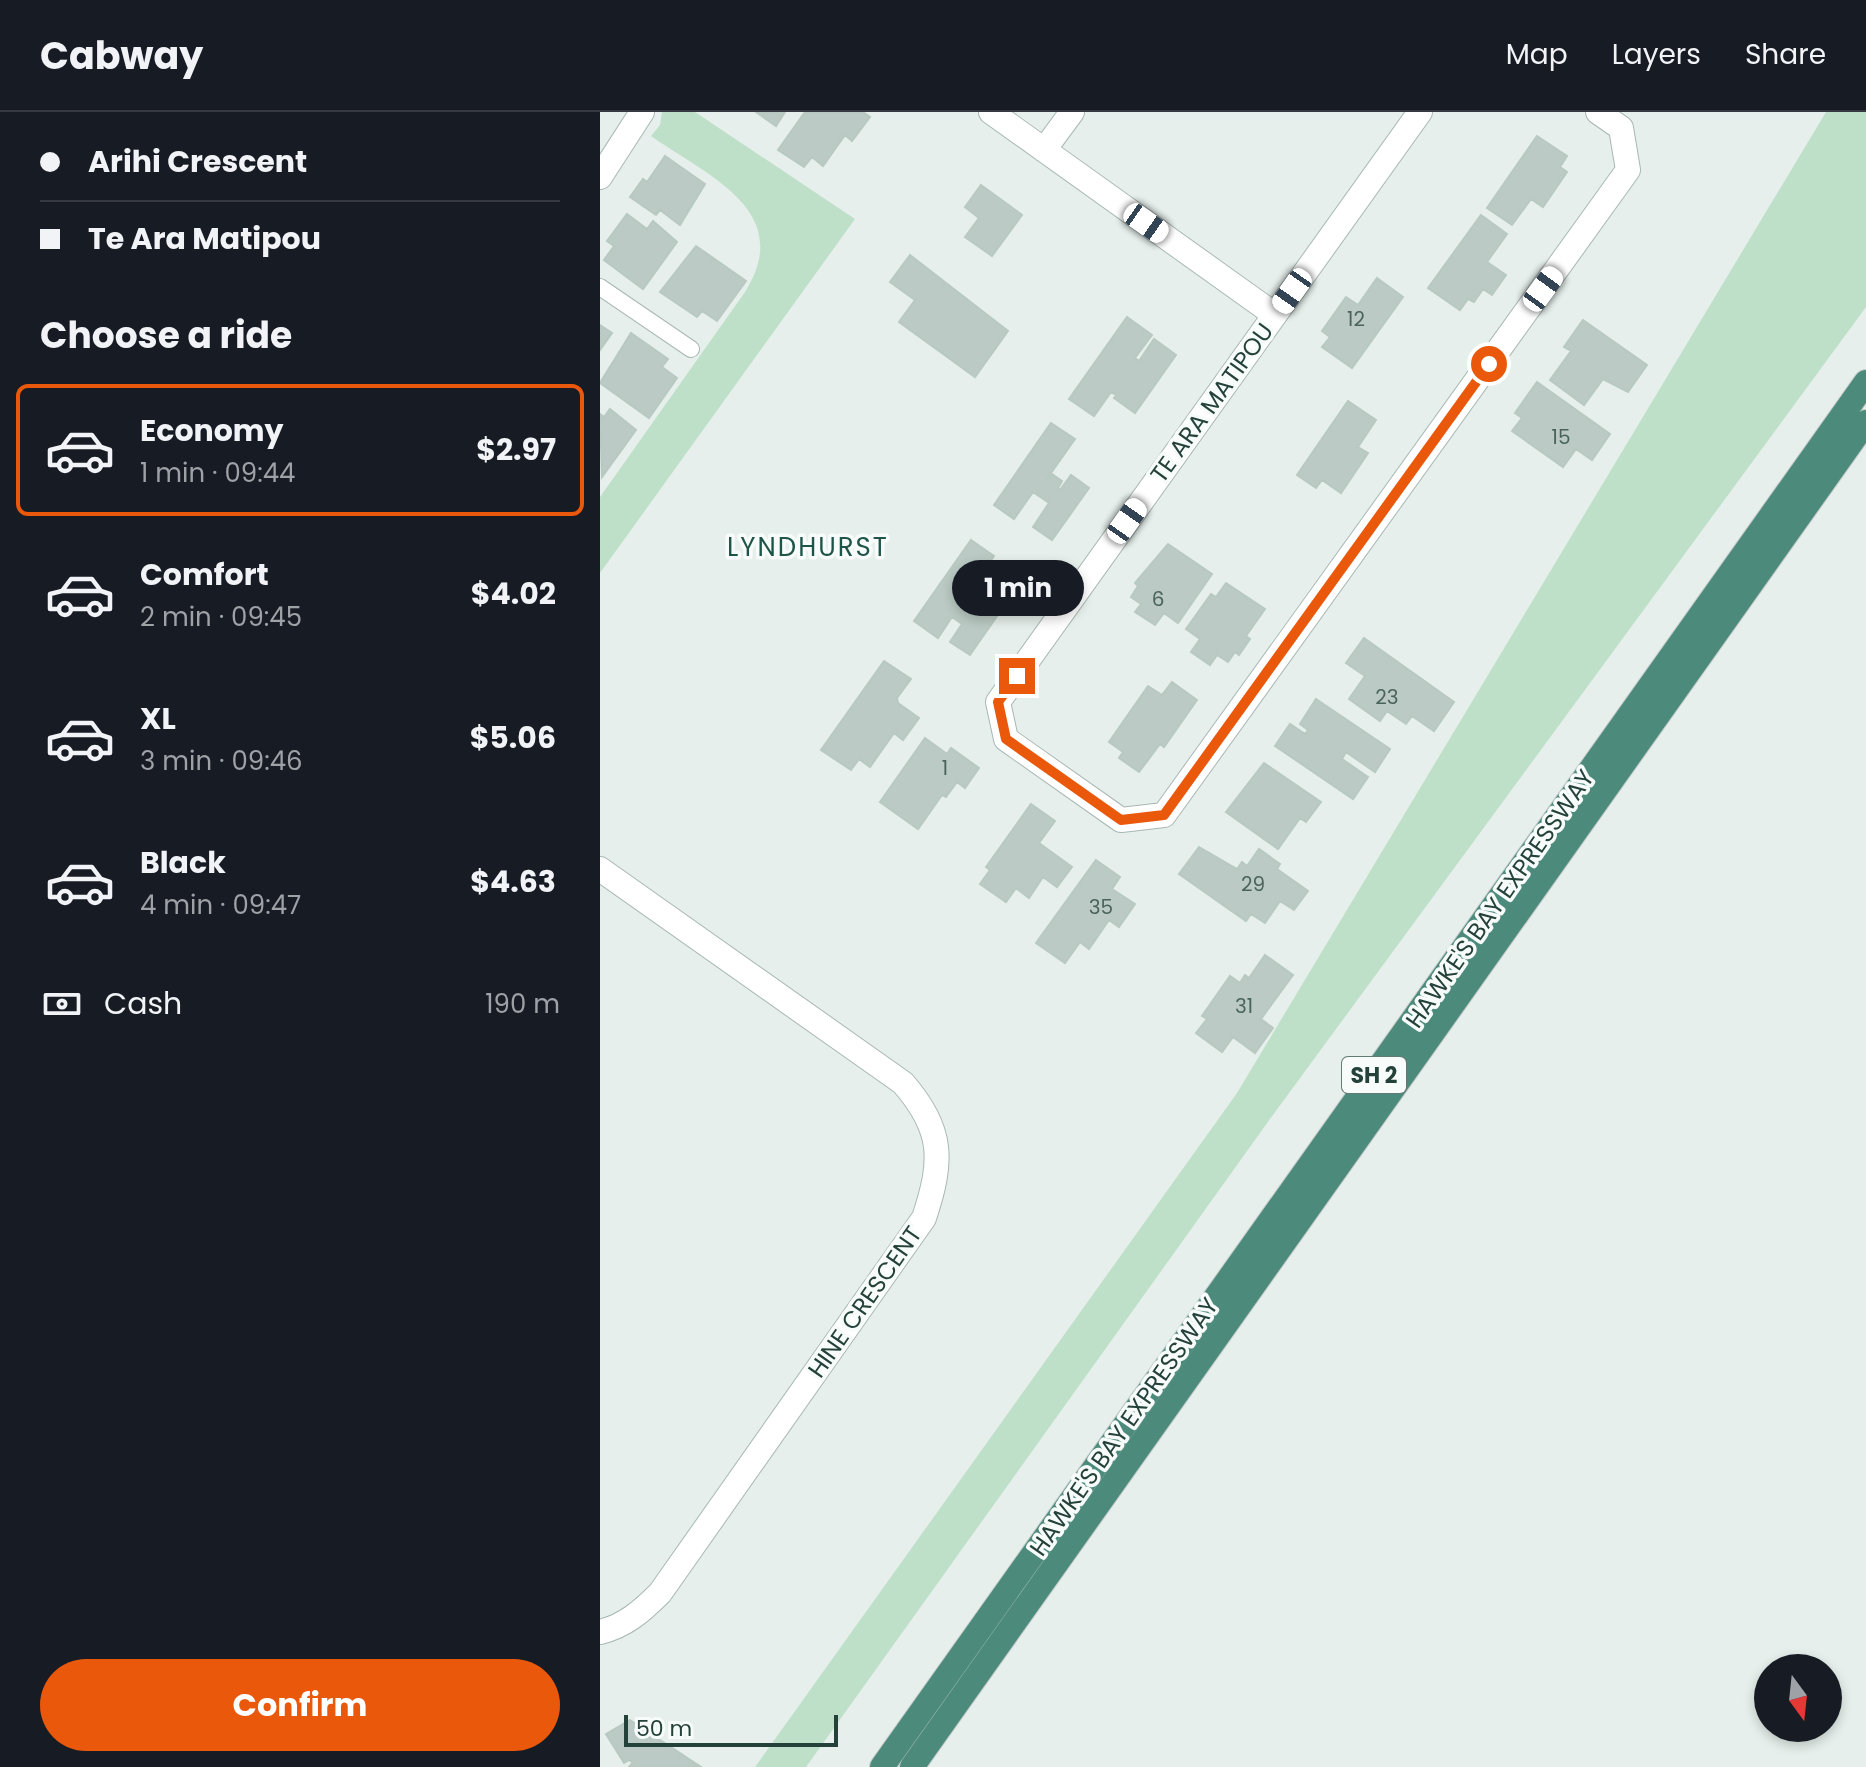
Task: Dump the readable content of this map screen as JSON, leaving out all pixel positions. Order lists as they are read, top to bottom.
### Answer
{
  "streets": {
    "highway": ["HAWKE'S BAY EXPRESSWAY", "SH 2"],
    "street": ["TE ARA MATIPOU", "HINE CRESCENT"]
  },
  "districts": ["LYNDHURST"],
  "house_numbers": [
    "12",
    "15",
    "6",
    "23",
    "1",
    "29",
    "35",
    "31"
  ],
  "scale_bar": "50 m",
  "north": "bottom",
  "page": {
    "header": "Cabway",
    "nav": ["Map", "Layers", "Share"],
    "banner": ["Arihi Crescent", "Te Ara Matipou"],
    "heading": "Choose a ride",
    "list": [
      {
        "name": "Economy",
        "note": "1 min · 09:44",
        "value": "$2.97"
      },
      {
        "name": "Comfort",
        "note": "2 min · 09:45",
        "value": "$4.02"
      },
      {
        "name": "XL",
        "note": "3 min · 09:46",
        "value": "$5.06"
      },
      {
        "name": "Black",
        "note": "4 min · 09:47",
        "value": "$4.63"
      }
    ],
    "bubble": "1 min",
    "pay": ["Cash", "190 m"],
    "buttons": "Confirm",
    "scale": "50 m"
  }
}
